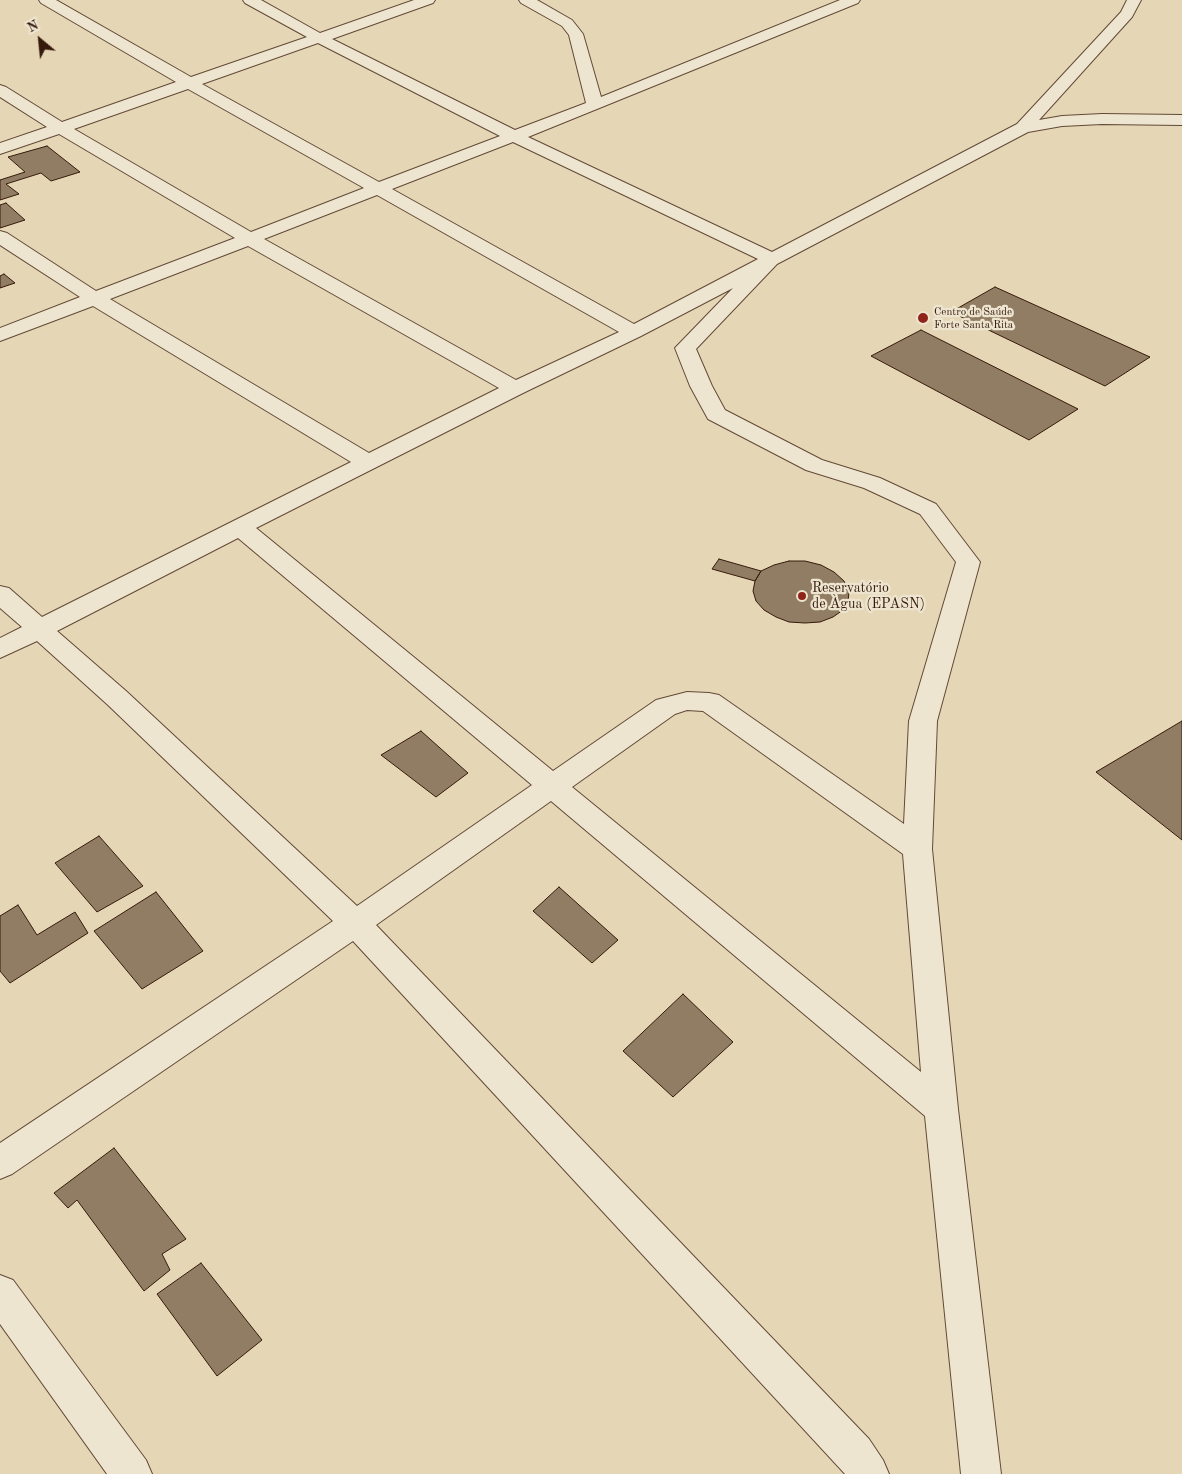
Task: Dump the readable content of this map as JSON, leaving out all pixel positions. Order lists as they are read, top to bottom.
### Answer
{
  "places": ["Centro de Saúde Forte Santa Rita", "Reservatório de Àgua (EPASN)"],
  "north": "top left"
}
